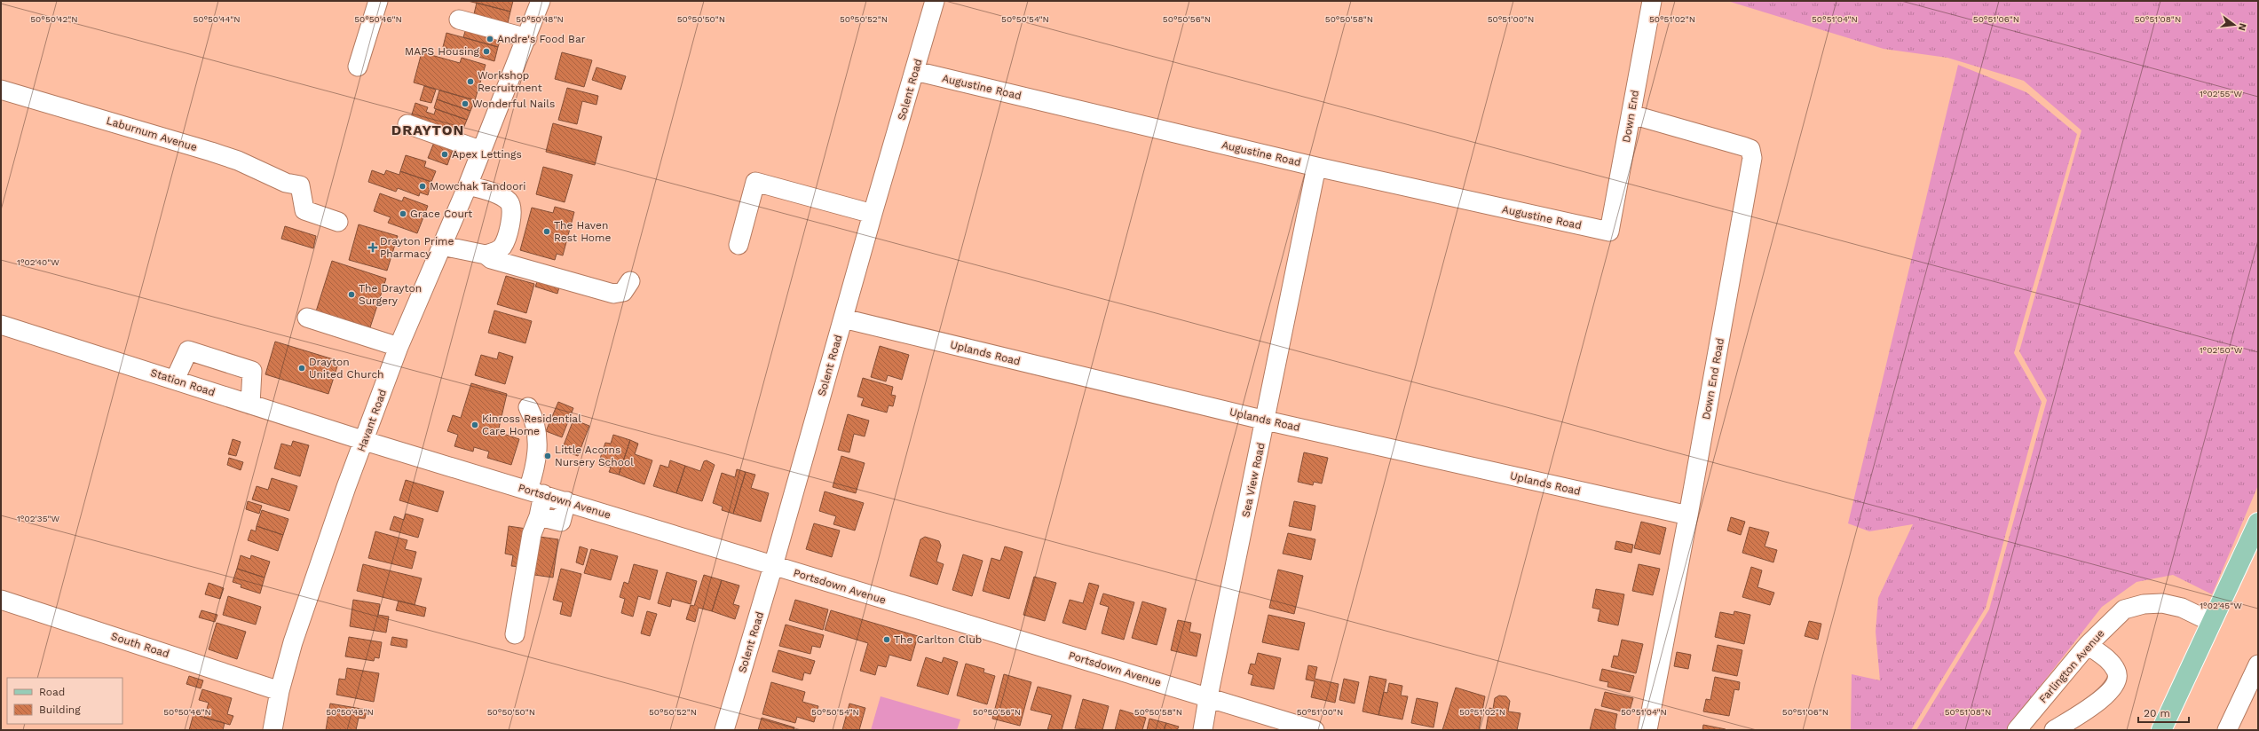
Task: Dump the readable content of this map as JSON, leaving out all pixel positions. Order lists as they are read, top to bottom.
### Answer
{
  "streets": {
    "street": [
      "Augustine Road",
      "Solent Road",
      "Down End",
      "Laburnum Avenue",
      "Uplands Road",
      "Down End Road",
      "Station Road",
      "Havant Road",
      "Sea View Road",
      "Portsdown Avenue",
      "South Road",
      "Farlington Avenue"
    ]
  },
  "crossings": [
    ["Augustine Road", "Solent Road"],
    ["Augustine Road", "Down End"],
    ["Augustine Road", "Sea View Road"],
    ["Solent Road", "Uplands Road"],
    ["Solent Road", "Portsdown Avenue"],
    ["Down End", "Down End Road"],
    ["Uplands Road", "Down End Road"],
    ["Uplands Road", "Sea View Road"],
    ["Station Road", "Havant Road"],
    ["Station Road", "Portsdown Avenue"],
    ["Havant Road", "Portsdown Avenue"],
    ["Havant Road", "South Road"],
    ["Sea View Road", "Portsdown Avenue"]
  ],
  "districts": ["DRAYTON"],
  "places": {
    "other": [
      "Andre's Food Bar",
      "MAPS Housing",
      "Workshop Recruitment",
      "Wonderful Nails",
      "Apex Lettings",
      "Mowchak Tandoori",
      "Grace Court",
      "The Haven Rest Home",
      "The Drayton Surgery",
      "Drayton United Church",
      "Kinross Residential Care Home",
      "Little Acorns Nursery School",
      "The Carlton Club"
    ],
    "health": ["Drayton Prime Pharmacy"]
  },
  "legend": ["Road", "Building"],
  "scale_bar": "20 m",
  "north": "right",
  "coordinates": [
    "50°50'42\"N",
    "50°50'44\"N",
    "50°50'46\"N",
    "50°50'48\"N",
    "50°50'50\"N",
    "50°50'52\"N",
    "50°50'54\"N",
    "50°50'56\"N",
    "50°50'58\"N",
    "50°51'00\"N",
    "50°51'02\"N",
    "50°51'04\"N",
    "50°51'06\"N",
    "50°51'08\"N",
    "1°02'55\"W",
    "1°02'40\"W",
    "1°02'50\"W",
    "1°02'35\"W",
    "1°02'45\"W"
  ]
}
